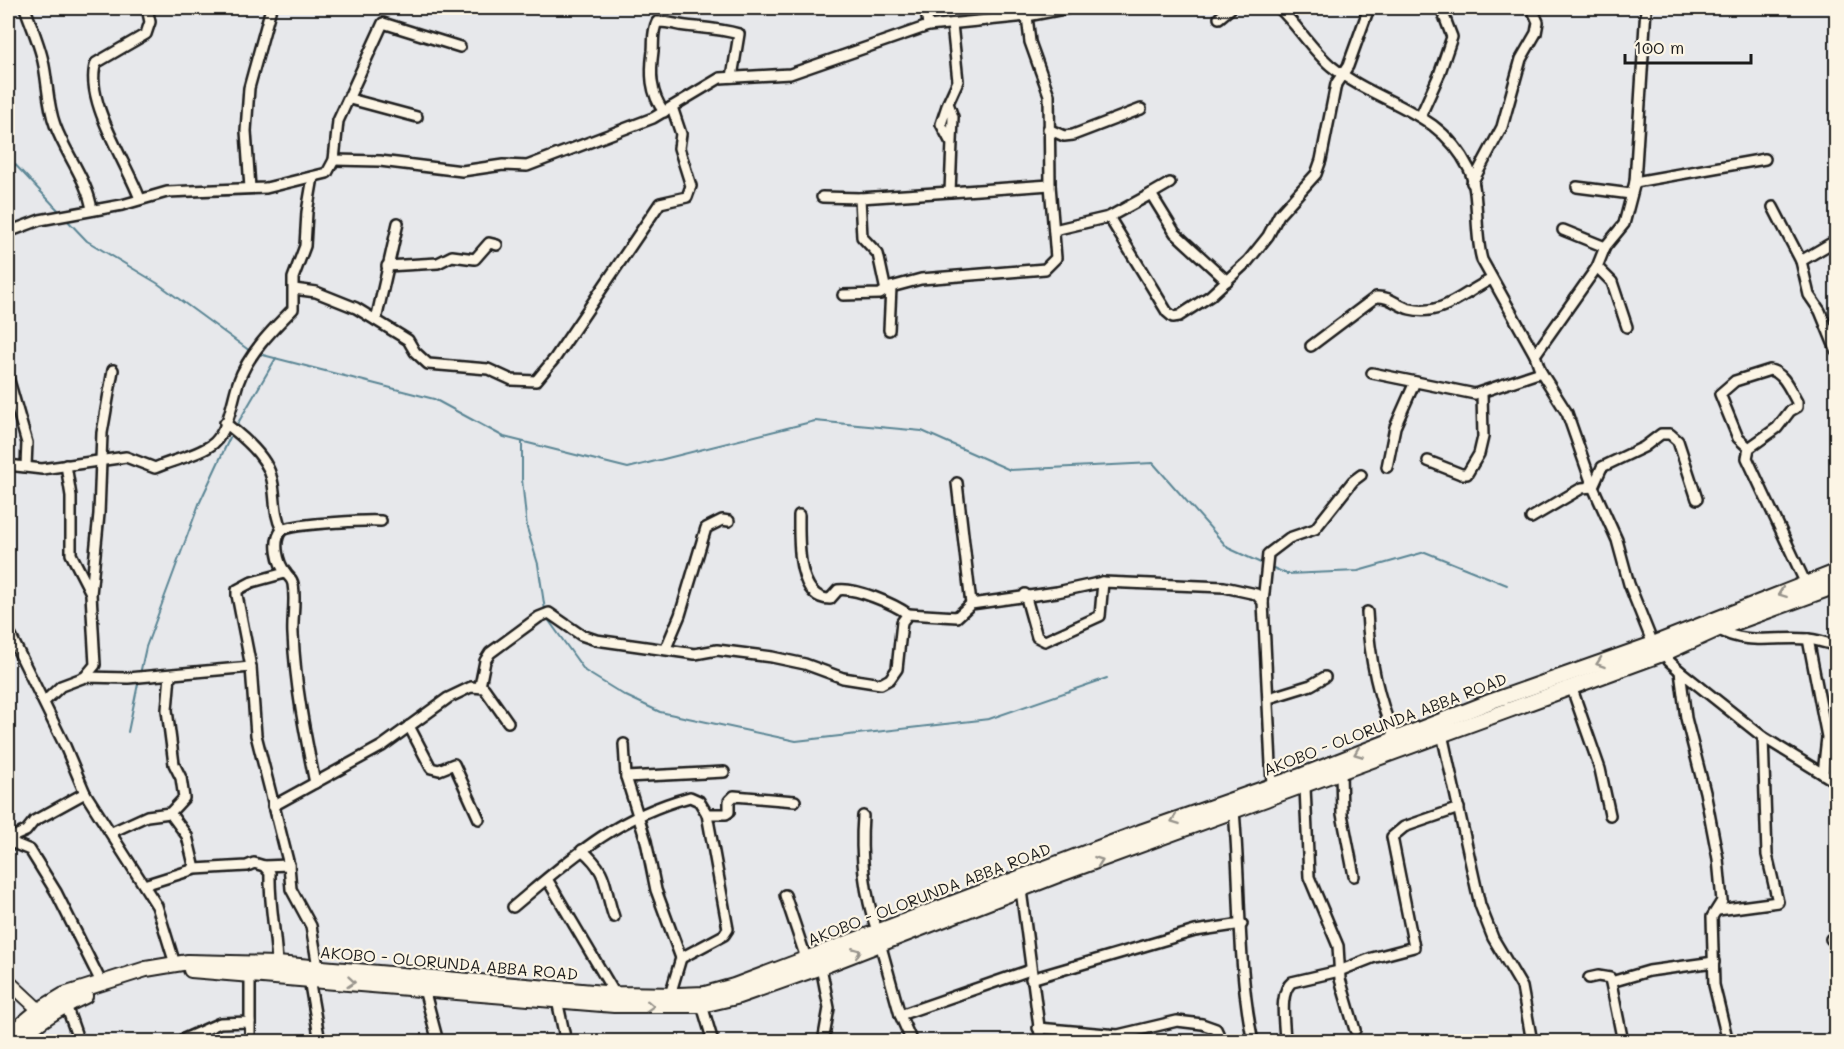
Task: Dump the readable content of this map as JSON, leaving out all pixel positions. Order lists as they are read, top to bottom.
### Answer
{
  "streets": {
    "main road": ["AKOBO - OLORUNDA ABBA ROAD"]
  },
  "scale_bar": "100 m"
}
